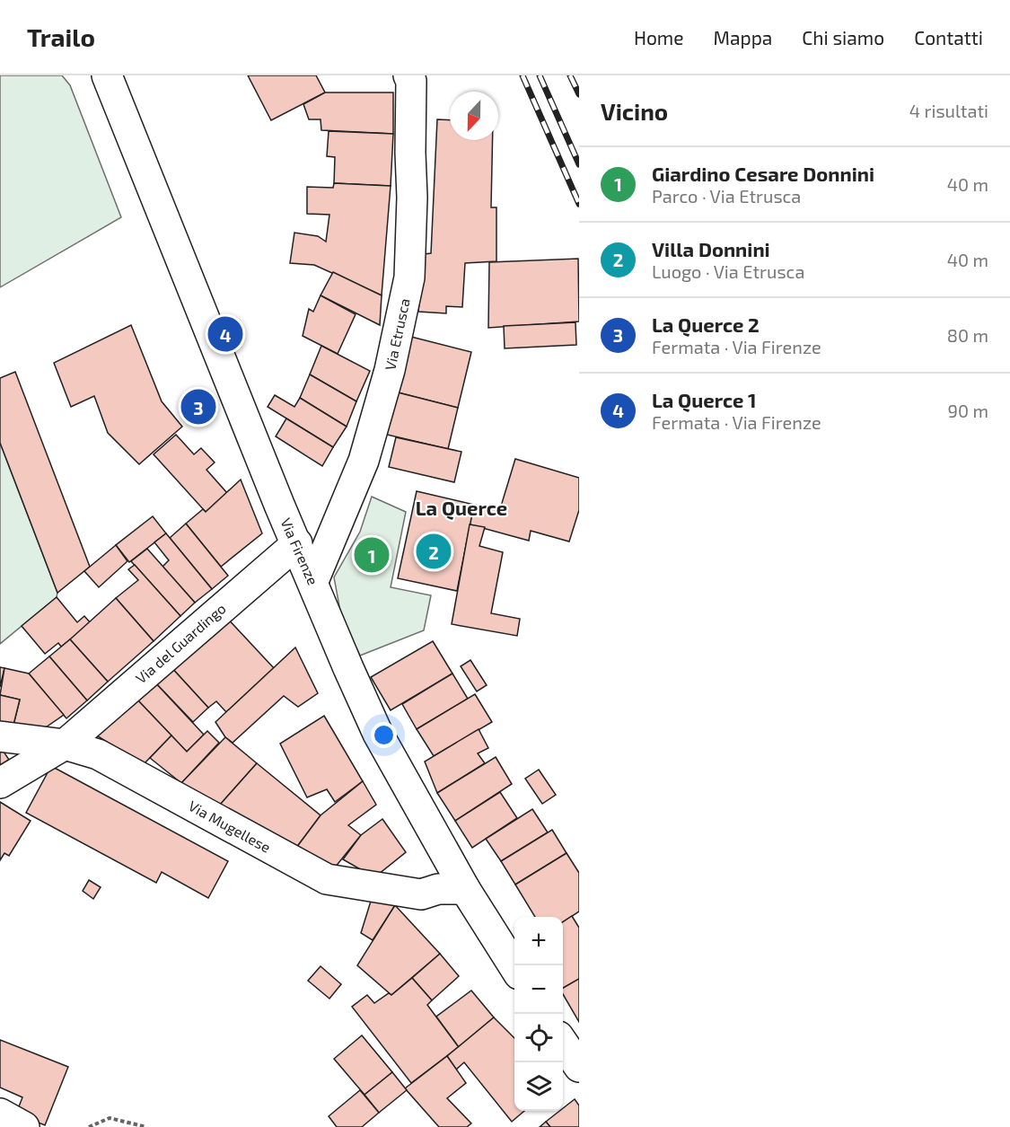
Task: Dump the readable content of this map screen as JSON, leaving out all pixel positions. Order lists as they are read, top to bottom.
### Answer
{
  "streets": {
    "street": [
      "Via Etrusca",
      "Via Firenze",
      "Via del Guardingo",
      "Via Mugellese"
    ]
  },
  "crossings": [
    ["Via Etrusca", "Via Firenze"],
    ["Via Firenze", "Via del Guardingo"],
    ["Via Firenze", "Via Mugellese"],
    ["Via del Guardingo", "Via Mugellese"]
  ],
  "districts": ["La Querce"],
  "north": "bottom",
  "page": {
    "header": "Trailo",
    "nav": [
      "Home",
      "Mappa",
      "Chi siamo",
      "Contatti"
    ],
    "heading": ["Vicino", "4 risultati"],
    "list": [
      {
        "mark": "1",
        "name": "Giardino Cesare Donnini",
        "note": "Parco · Via Etrusca",
        "value": "40 m"
      },
      {
        "mark": "2",
        "name": "Villa Donnini",
        "note": "Luogo · Via Etrusca",
        "value": "40 m"
      },
      {
        "mark": "3",
        "name": "La Querce 2",
        "note": "Fermata · Via Firenze",
        "value": "80 m"
      },
      {
        "mark": "4",
        "name": "La Querce 1",
        "note": "Fermata · Via Firenze",
        "value": "90 m"
      }
    ],
    "pins": [
      "4",
      "3",
      "2",
      "1"
    ],
    "map_buttons": ["+", "−"]
  }
}
